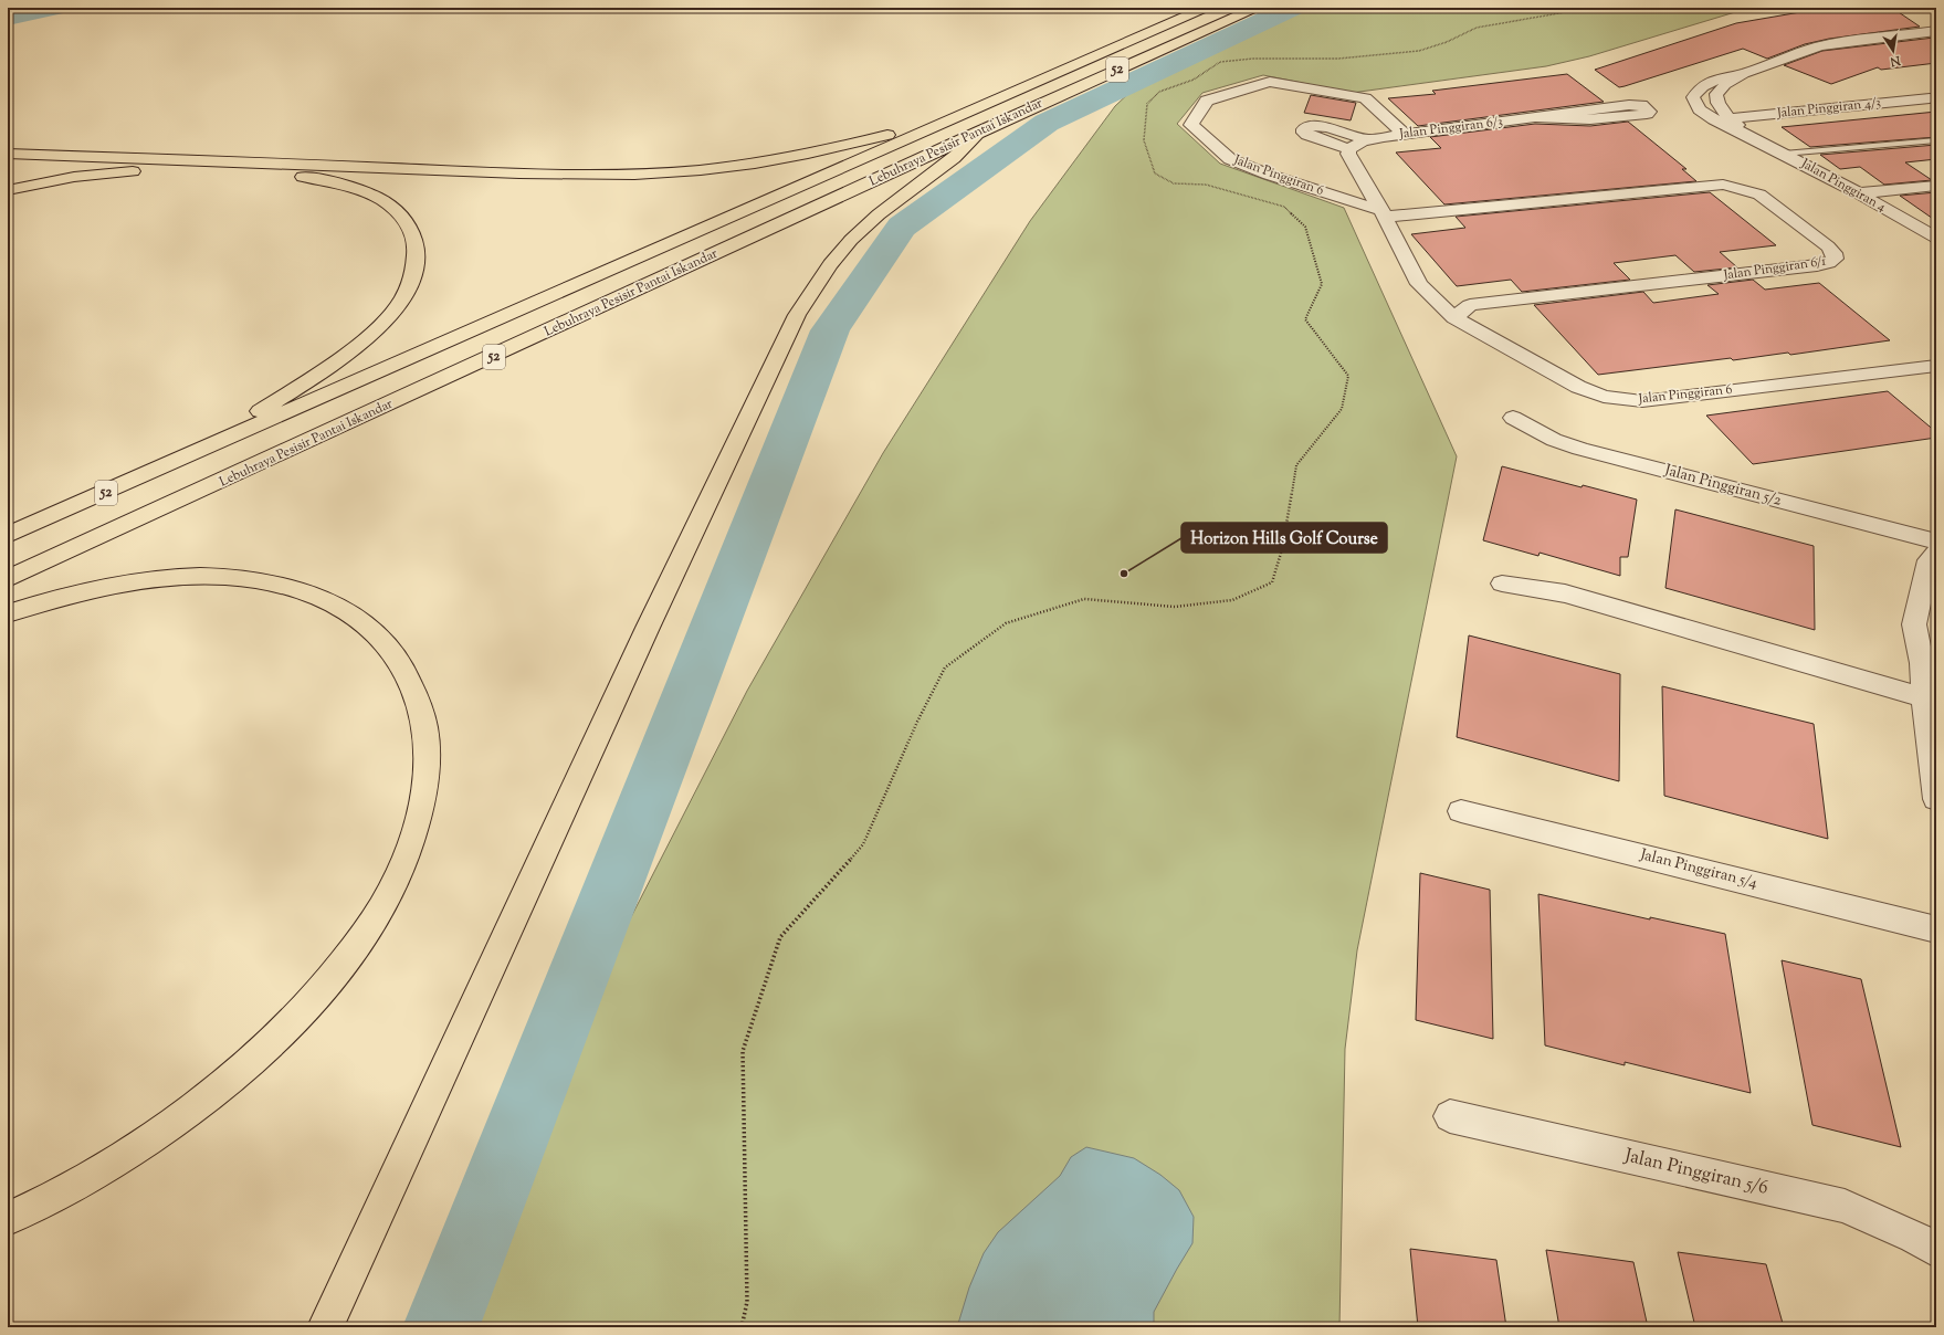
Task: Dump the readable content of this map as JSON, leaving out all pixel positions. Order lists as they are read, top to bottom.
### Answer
{
  "streets": {
    "highway": ["52", "Lebuhraya Pesisir Pantai Iskandar"],
    "street": [
      "Jalan Pinggiran 4/3",
      "Jalan Pinggiran 6/3",
      "Jalan Pinggiran 6",
      "Jalan Pinggiran 4",
      "Jalan Pinggiran 6/1",
      "Jalan Pinggiran 5/2",
      "Jalan Pinggiran 5/4",
      "Jalan Pinggiran 5/6"
    ]
  },
  "crossings": [
    ["Jalan Pinggiran 4/3", "Jalan Pinggiran 4"],
    ["Jalan Pinggiran 6/3", "Jalan Pinggiran 6"],
    ["Jalan Pinggiran 6", "Jalan Pinggiran 6/1"]
  ],
  "places": ["Horizon Hills Golf Course"],
  "north": "bottom"
}
